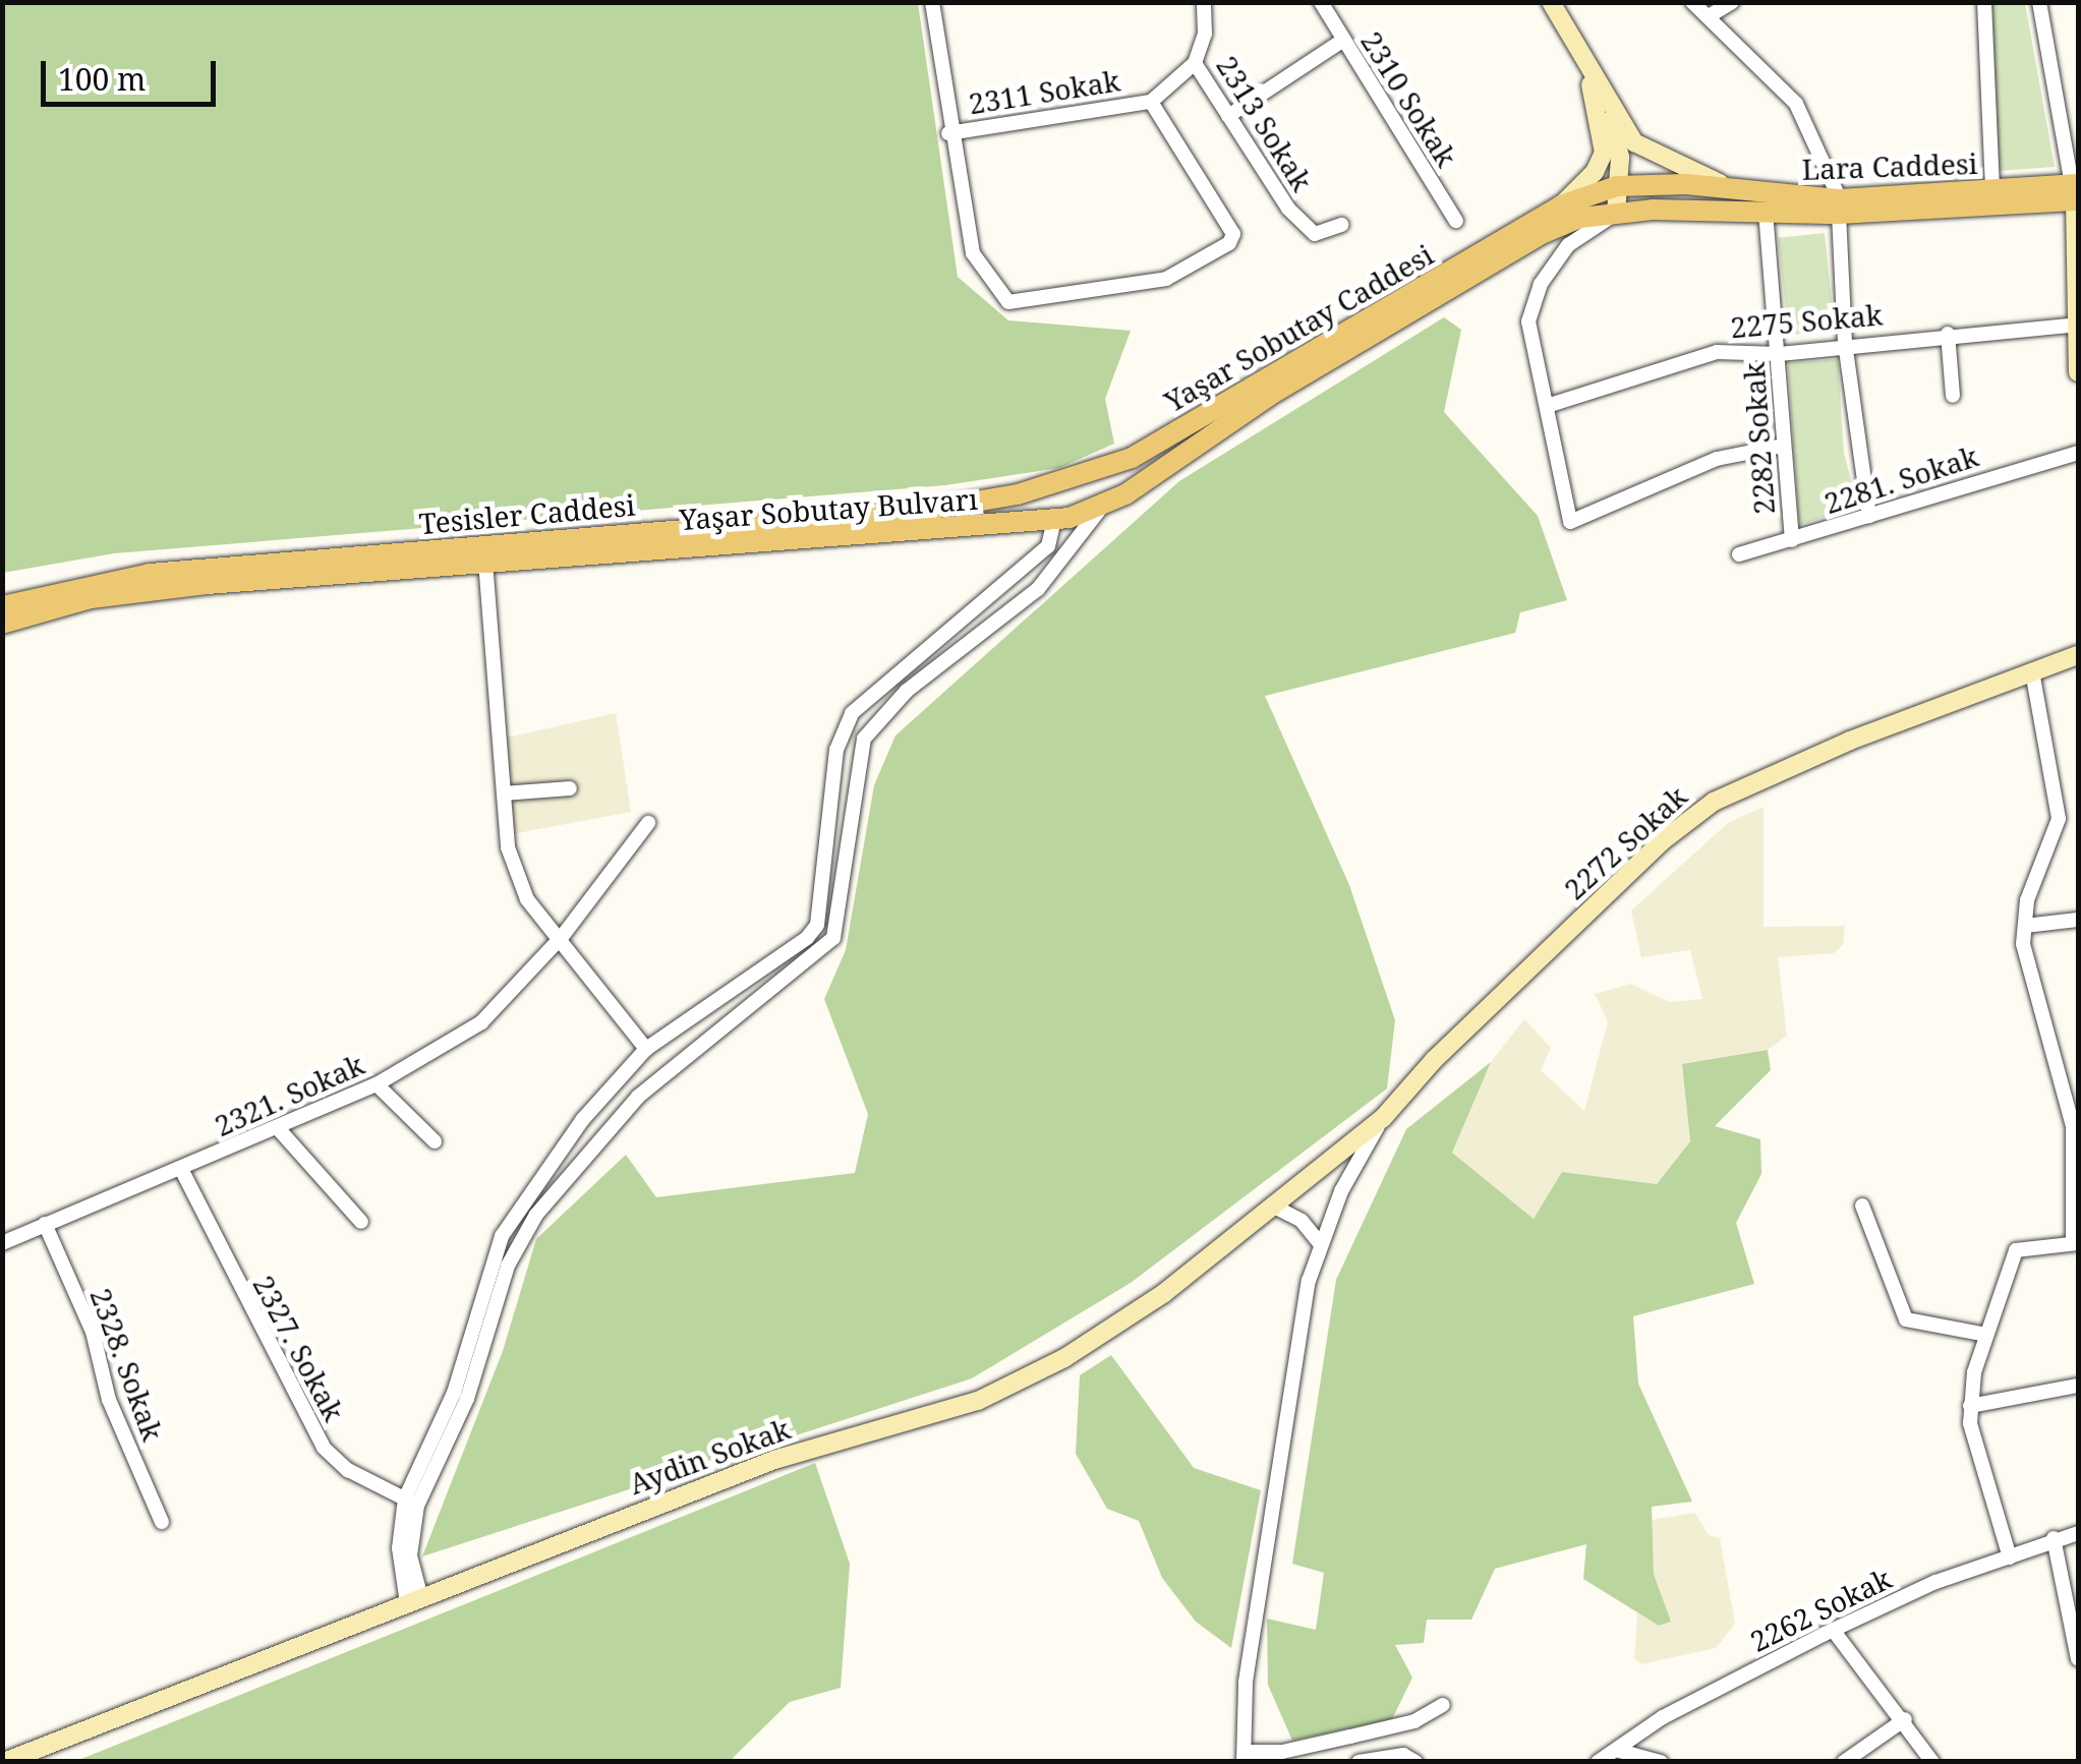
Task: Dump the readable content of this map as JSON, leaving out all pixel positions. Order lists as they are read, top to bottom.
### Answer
{
  "streets": {
    "main road": [
      "Lara Caddesi",
      "Yaşar Sobutay Caddesi",
      "Yaşar Sobutay Bulvarı",
      "Tesisler Caddesi"
    ],
    "street": [
      "2311 Sokak",
      "2310 Sokak",
      "2313 Sokak",
      "2275 Sokak",
      "2282 Sokak",
      "2281. Sokak",
      "2272 Sokak",
      "2321. Sokak",
      "2327. Sokak",
      "2328. Sokak",
      "Aydin Sokak",
      "2262 Sokak"
    ]
  },
  "crossings": [
    ["2311 Sokak", "2313 Sokak"],
    ["Lara Caddesi", "Yaşar Sobutay Bulvarı"],
    ["2275 Sokak", "2282 Sokak"],
    ["Yaşar Sobutay Caddesi", "Tesisler Caddesi"],
    ["2282 Sokak", "2281. Sokak"],
    ["2282 Sokak", "Yaşar Sobutay Bulvarı"],
    ["2272 Sokak", "Aydin Sokak"],
    ["2321. Sokak", "2327. Sokak"],
    ["2321. Sokak", "2328. Sokak"]
  ],
  "scale_bar": "100 m"
}
